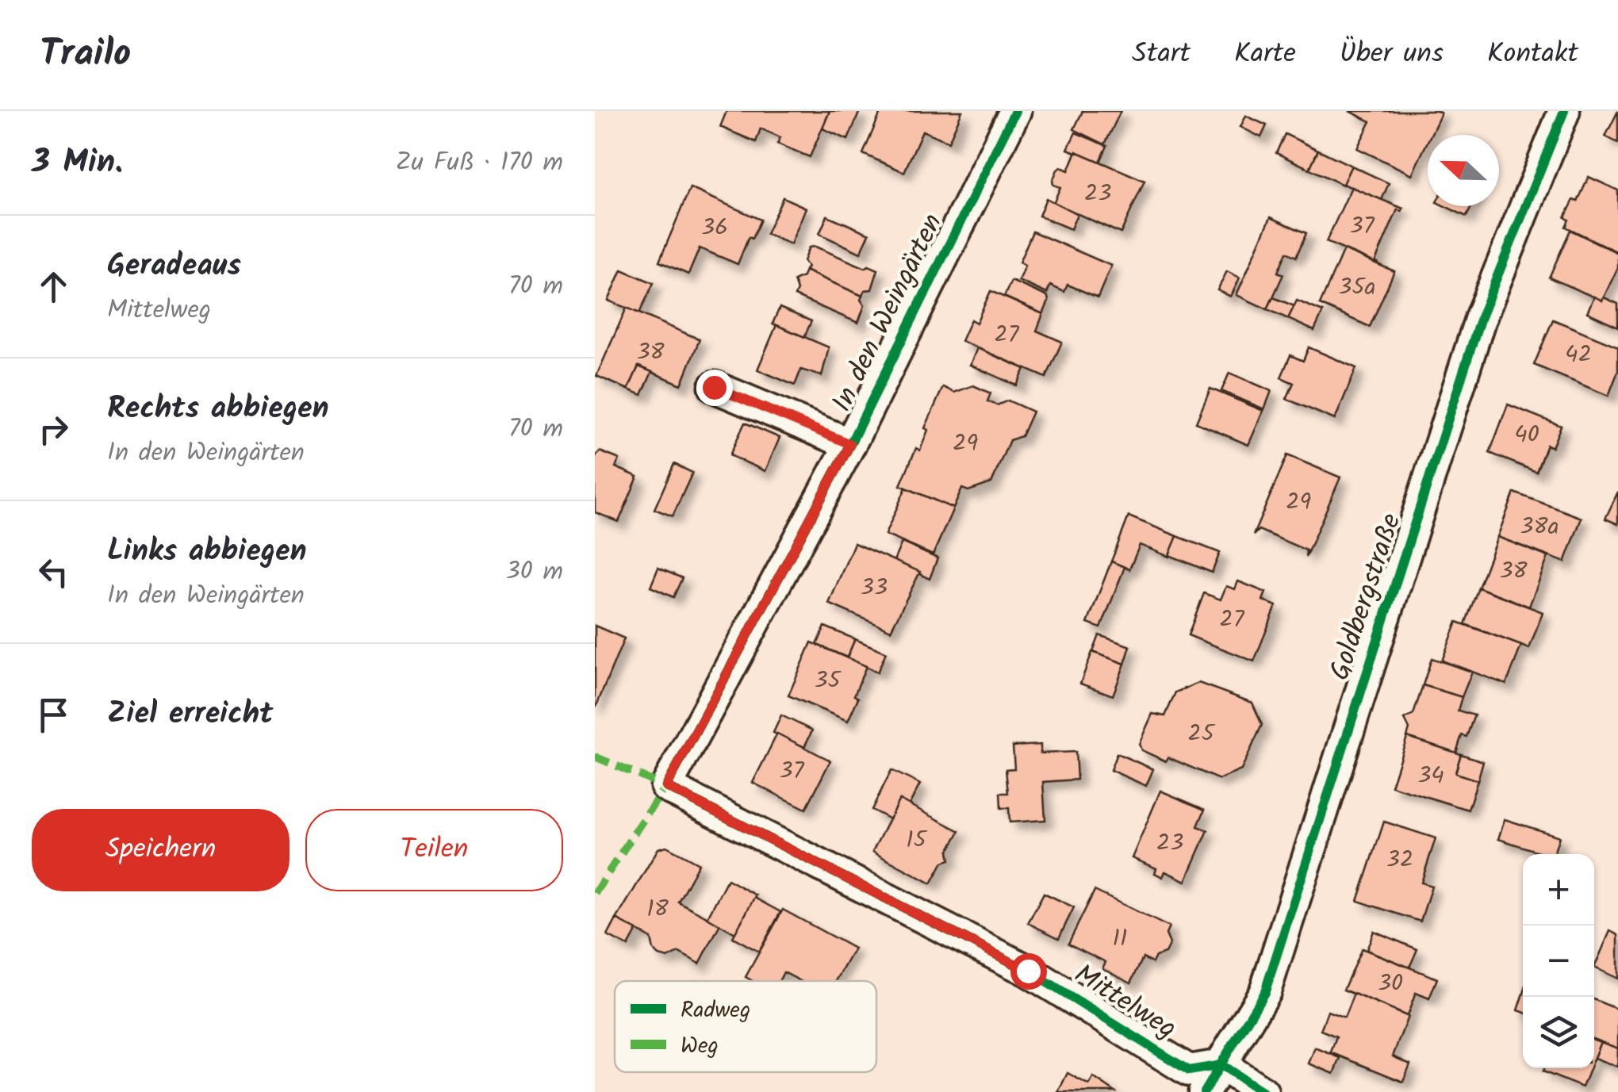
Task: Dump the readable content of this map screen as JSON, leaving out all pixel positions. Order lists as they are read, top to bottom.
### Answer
{
  "streets": {
    "street": ["In den Weingärten", "Goldbergstraße", "Mittelweg"]
  },
  "crossings": [
    ["In den Weingärten", "Mittelweg"],
    ["Goldbergstraße", "Mittelweg"]
  ],
  "house_numbers": [
    "23",
    "37",
    "36",
    "35a",
    "27",
    "38",
    "42",
    "40",
    "29",
    "29",
    "38a",
    "38",
    "33",
    "27",
    "35",
    "25",
    "37",
    "34",
    "15",
    "23",
    "32",
    "18",
    "11",
    "30"
  ],
  "legend": ["Radweg", "Weg"],
  "north": "left",
  "page": {
    "header": "Trailo",
    "nav": [
      "Start",
      "Karte",
      "Über uns",
      "Kontakt"
    ],
    "heading": ["3 Min.", "Zu Fuß · 170 m"],
    "list": [
      ["Geradeaus", "Mittelweg", "70 m"],
      ["Rechts abbiegen", "In den Weingärten", "70 m"],
      ["Links abbiegen", "In den Weingärten", "30 m"],
      "Ziel erreicht"
    ],
    "buttons": ["Speichern", "Teilen"],
    "map_buttons": ["+", "−"]
  }
}
